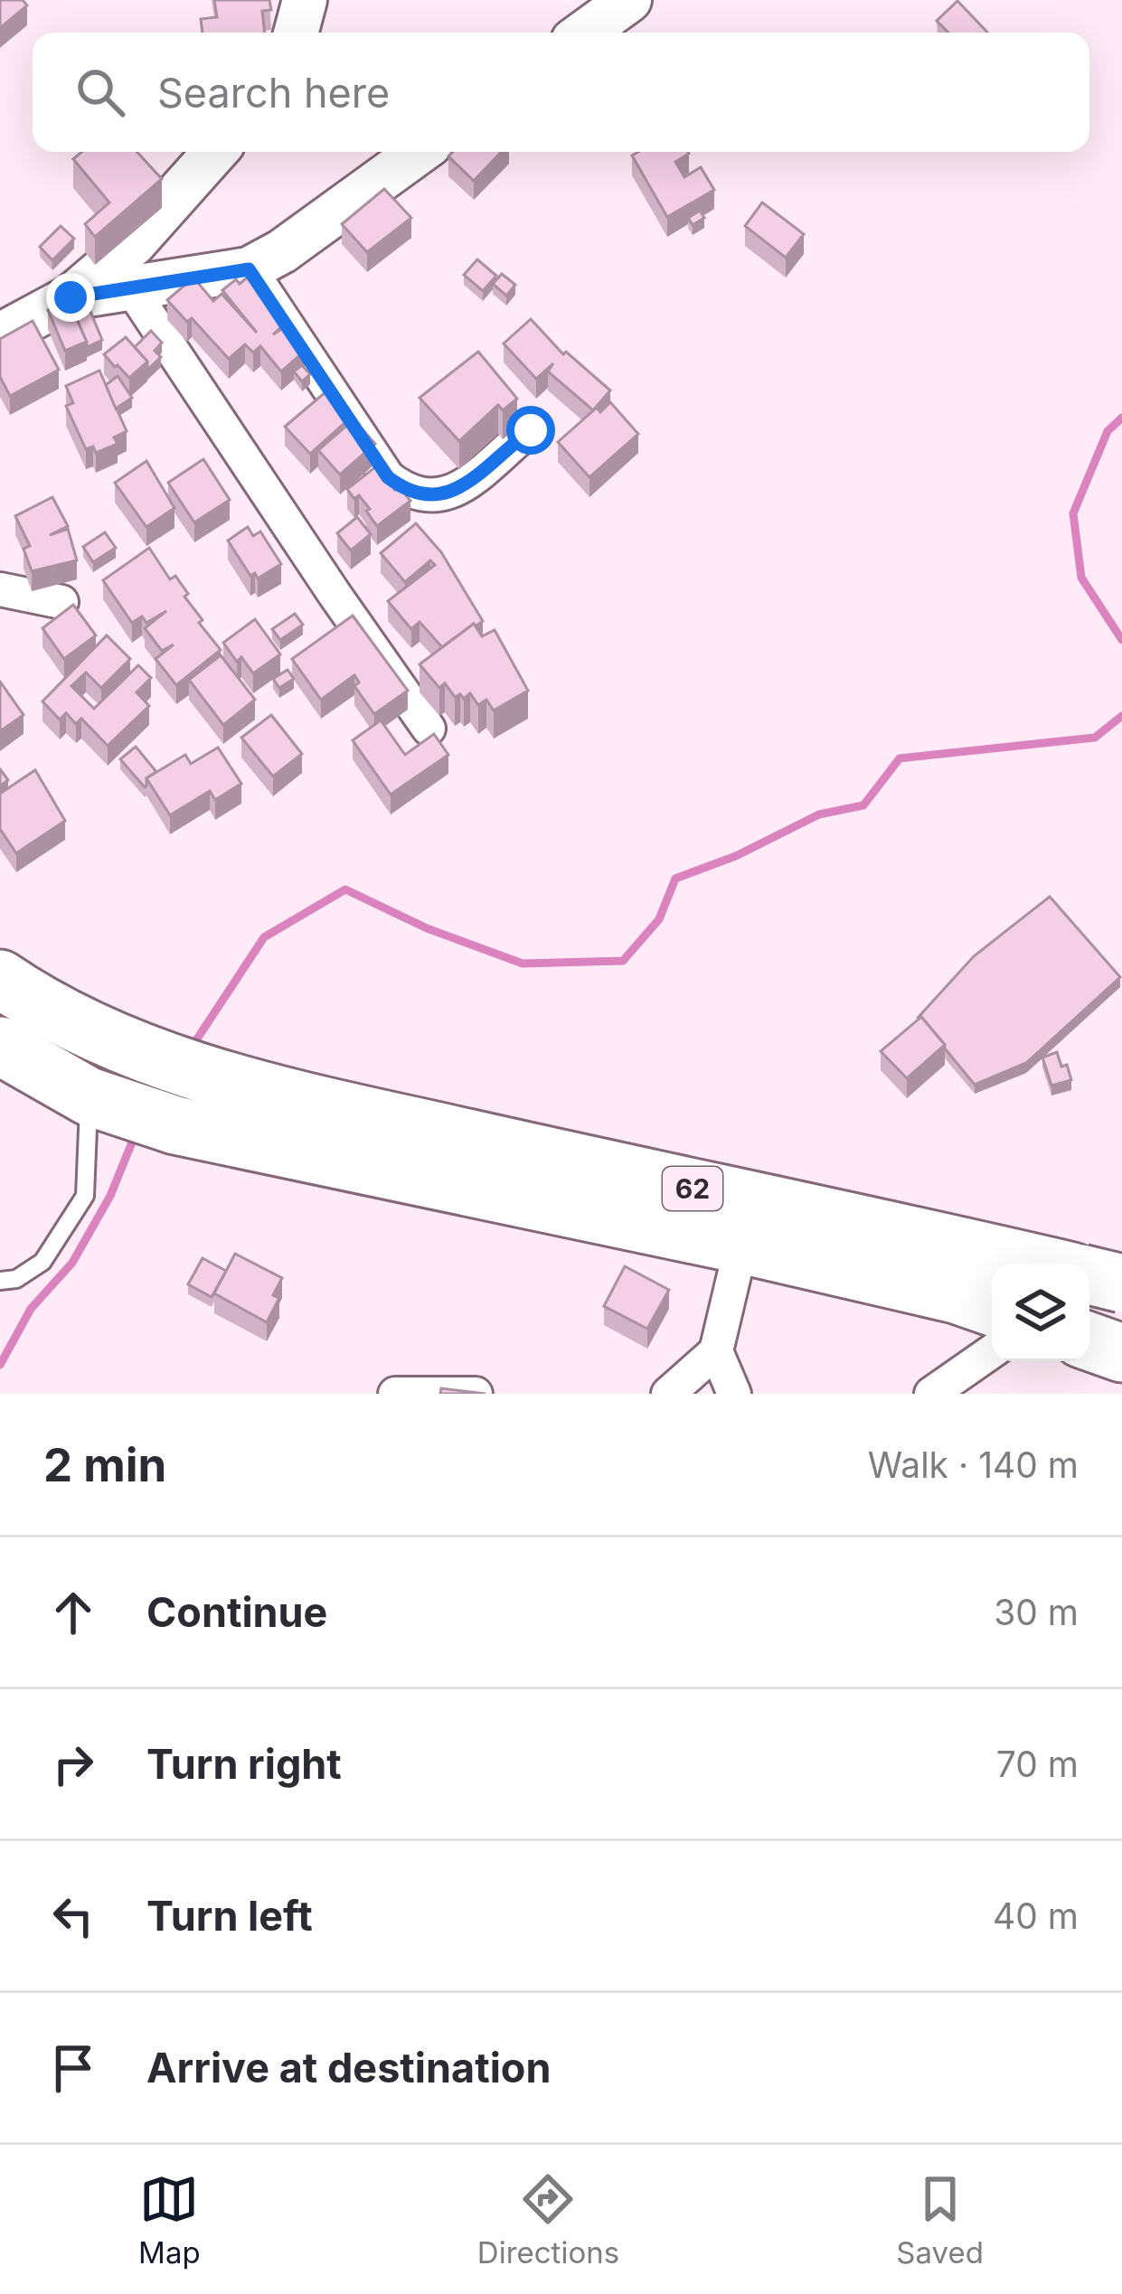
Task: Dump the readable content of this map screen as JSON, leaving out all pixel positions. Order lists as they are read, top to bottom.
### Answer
{
  "streets": {
    "highway": ["62"]
  },
  "page": {
    "search": "Search here",
    "heading": ["2 min", "Walk · 140 m"],
    "list": [
      ["Continue", "30 m"],
      ["Turn right", "70 m"],
      ["Turn left", "40 m"],
      "Arrive at destination"
    ],
    "nav": ["Map", "Directions", "Saved"]
  }
}
